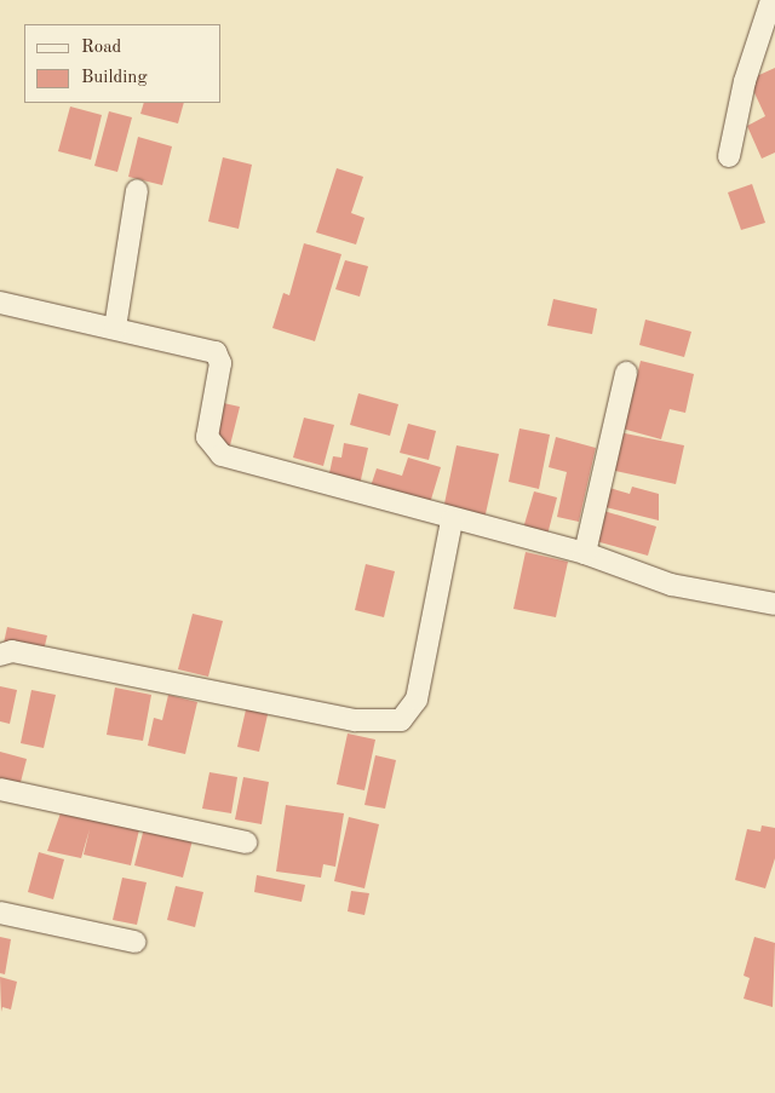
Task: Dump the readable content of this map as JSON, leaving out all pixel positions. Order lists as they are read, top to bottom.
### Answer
{
  "legend": ["Road", "Building"]
}
